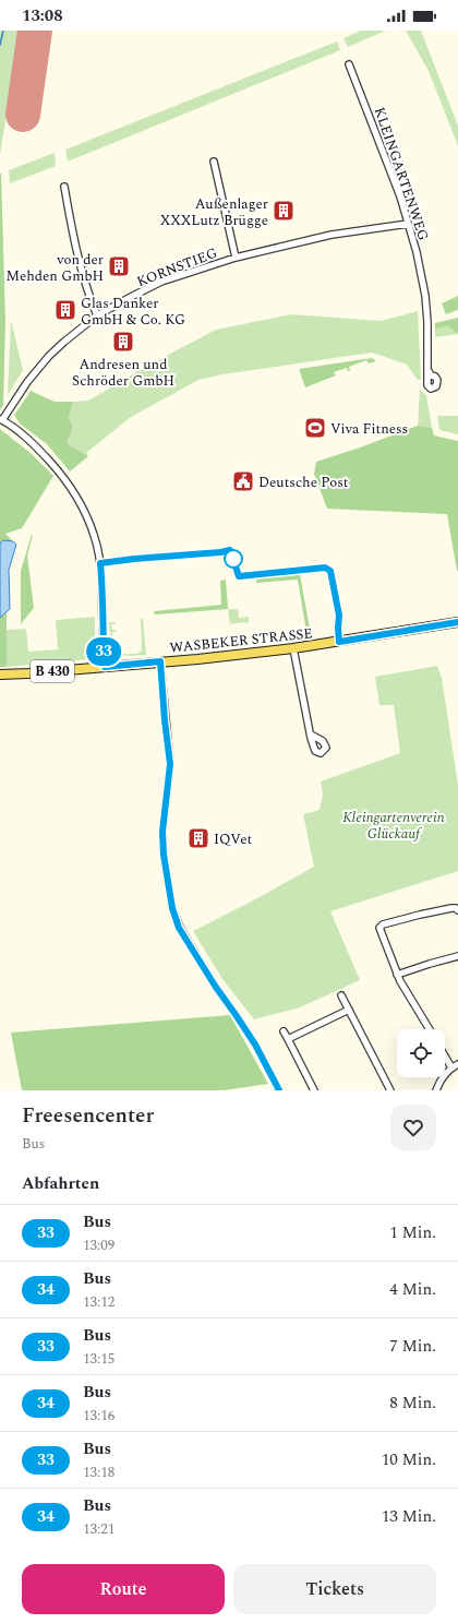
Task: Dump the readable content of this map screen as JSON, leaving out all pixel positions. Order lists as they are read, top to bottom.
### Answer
{
  "streets": {
    "main road": ["WASBEKER STRASSE", "B 430"],
    "street": ["KLEINGARTENWEG", "KORNSTIEG"]
  },
  "crossings": [
    ["KLEINGARTENWEG", "KORNSTIEG"]
  ],
  "parks": ["Kleingartenverein Glückauf"],
  "places": {
    "building": [
      "Außenlager XXXLutz Brügge",
      "von der Mehden GmbH",
      "Glas Danker GmbH & Co. KG",
      "Andresen und Schröder GmbH",
      "IQVet"
    ],
    "sports": ["Viva Fitness"],
    "public building": ["Deutsche Post"]
  },
  "lines": ["bus line 33"],
  "page": {
    "status": "13:08",
    "on_map": "33",
    "heading": [
      ["Freesencenter", "Bus"],
      "Abfahrten"
    ],
    "list": [
      {
        "mark": "33",
        "name": "Bus",
        "note": "13:09",
        "value": "1 Min."
      },
      {
        "mark": "34",
        "name": "Bus",
        "note": "13:12",
        "value": "4 Min."
      },
      {
        "mark": "33",
        "name": "Bus",
        "note": "13:15",
        "value": "7 Min."
      },
      {
        "mark": "34",
        "name": "Bus",
        "note": "13:16",
        "value": "8 Min."
      },
      {
        "mark": "33",
        "name": "Bus",
        "note": "13:18",
        "value": "10 Min."
      },
      {
        "mark": "34",
        "name": "Bus",
        "note": "13:21",
        "value": "13 Min."
      }
    ],
    "buttons": ["Route", "Tickets"]
  }
}
